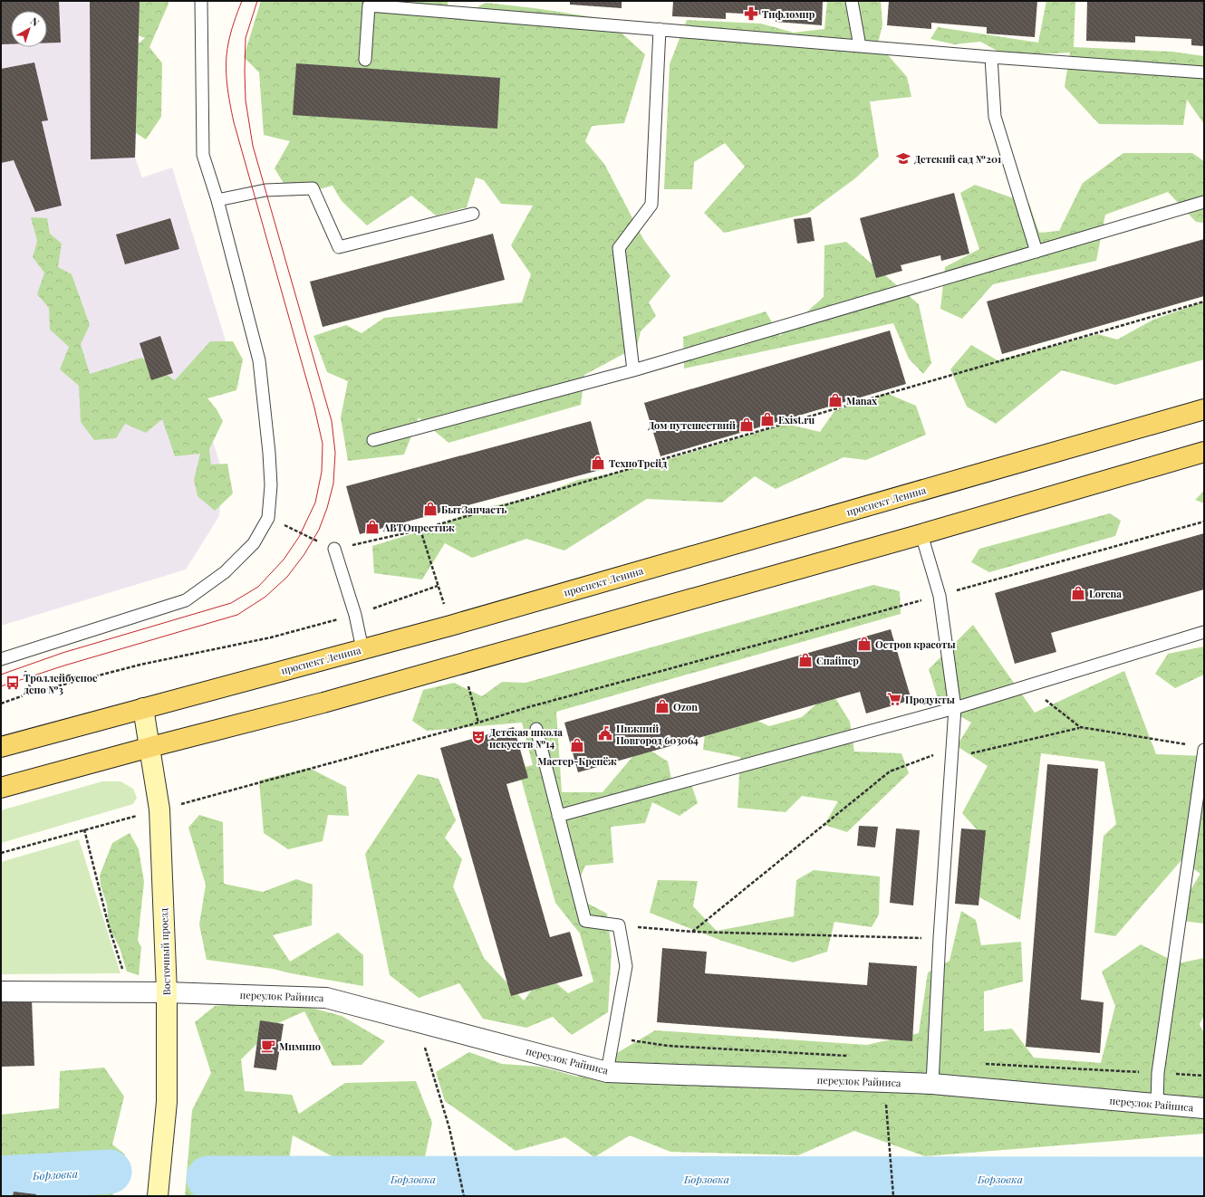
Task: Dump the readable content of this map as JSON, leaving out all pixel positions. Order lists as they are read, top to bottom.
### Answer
{
  "streets": {
    "main road": ["проспект Ленина"],
    "street": ["Восточный проезд", "переулок Райниса"]
  },
  "crossings": [
    ["проспект Ленина", "Восточный проезд"],
    ["Восточный проезд", "переулок Райниса"]
  ],
  "water": ["Борзовка"],
  "places": {
    "pharmacy": ["Тифломир"],
    "school or university": ["Детский сад №201"],
    "shop": [
      "Manax",
      "Exist.ru",
      "Дом путешествий",
      "ТехноТрейд",
      "БытЗапчасть",
      "АВТОпрестиж",
      "Lorena",
      "Остров красоты",
      "Снайпер",
      "Ozon",
      "Мастер-Крепёж"
    ],
    "bus stop": ["Троллейбусное депо №3"],
    "supermarket": ["Продукты"],
    "public building": ["Нижний Новгород 603064"],
    "theatre": ["Детская школа искусств №14"],
    "cafe": ["Мимино"]
  },
  "north": "top right"
}
